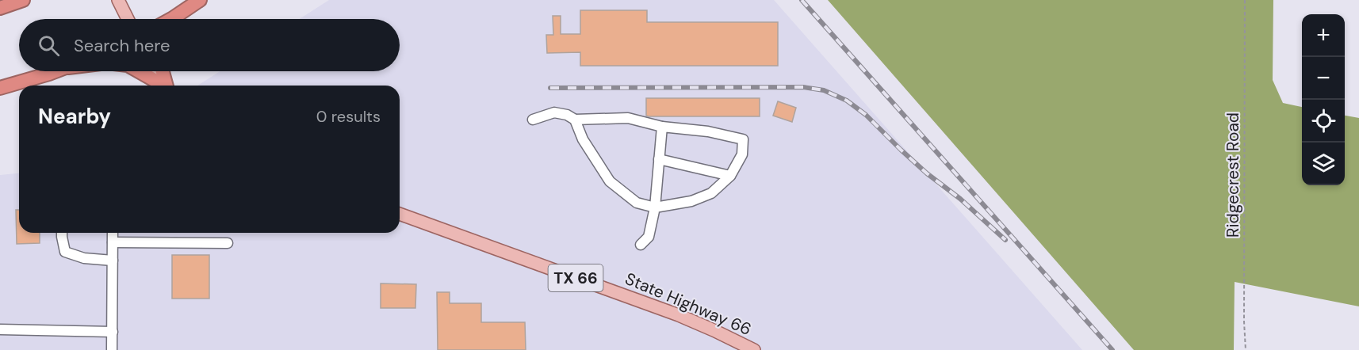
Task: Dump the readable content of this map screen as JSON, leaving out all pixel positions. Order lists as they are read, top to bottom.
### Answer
{
  "streets": {
    "main road": ["TX 66", "State Highway 66"],
    "path": ["Ridgecrest Road"]
  },
  "page": {
    "map_buttons": ["+", "−"],
    "search": "Search here",
    "heading": ["Nearby", "0 results"]
  }
}
